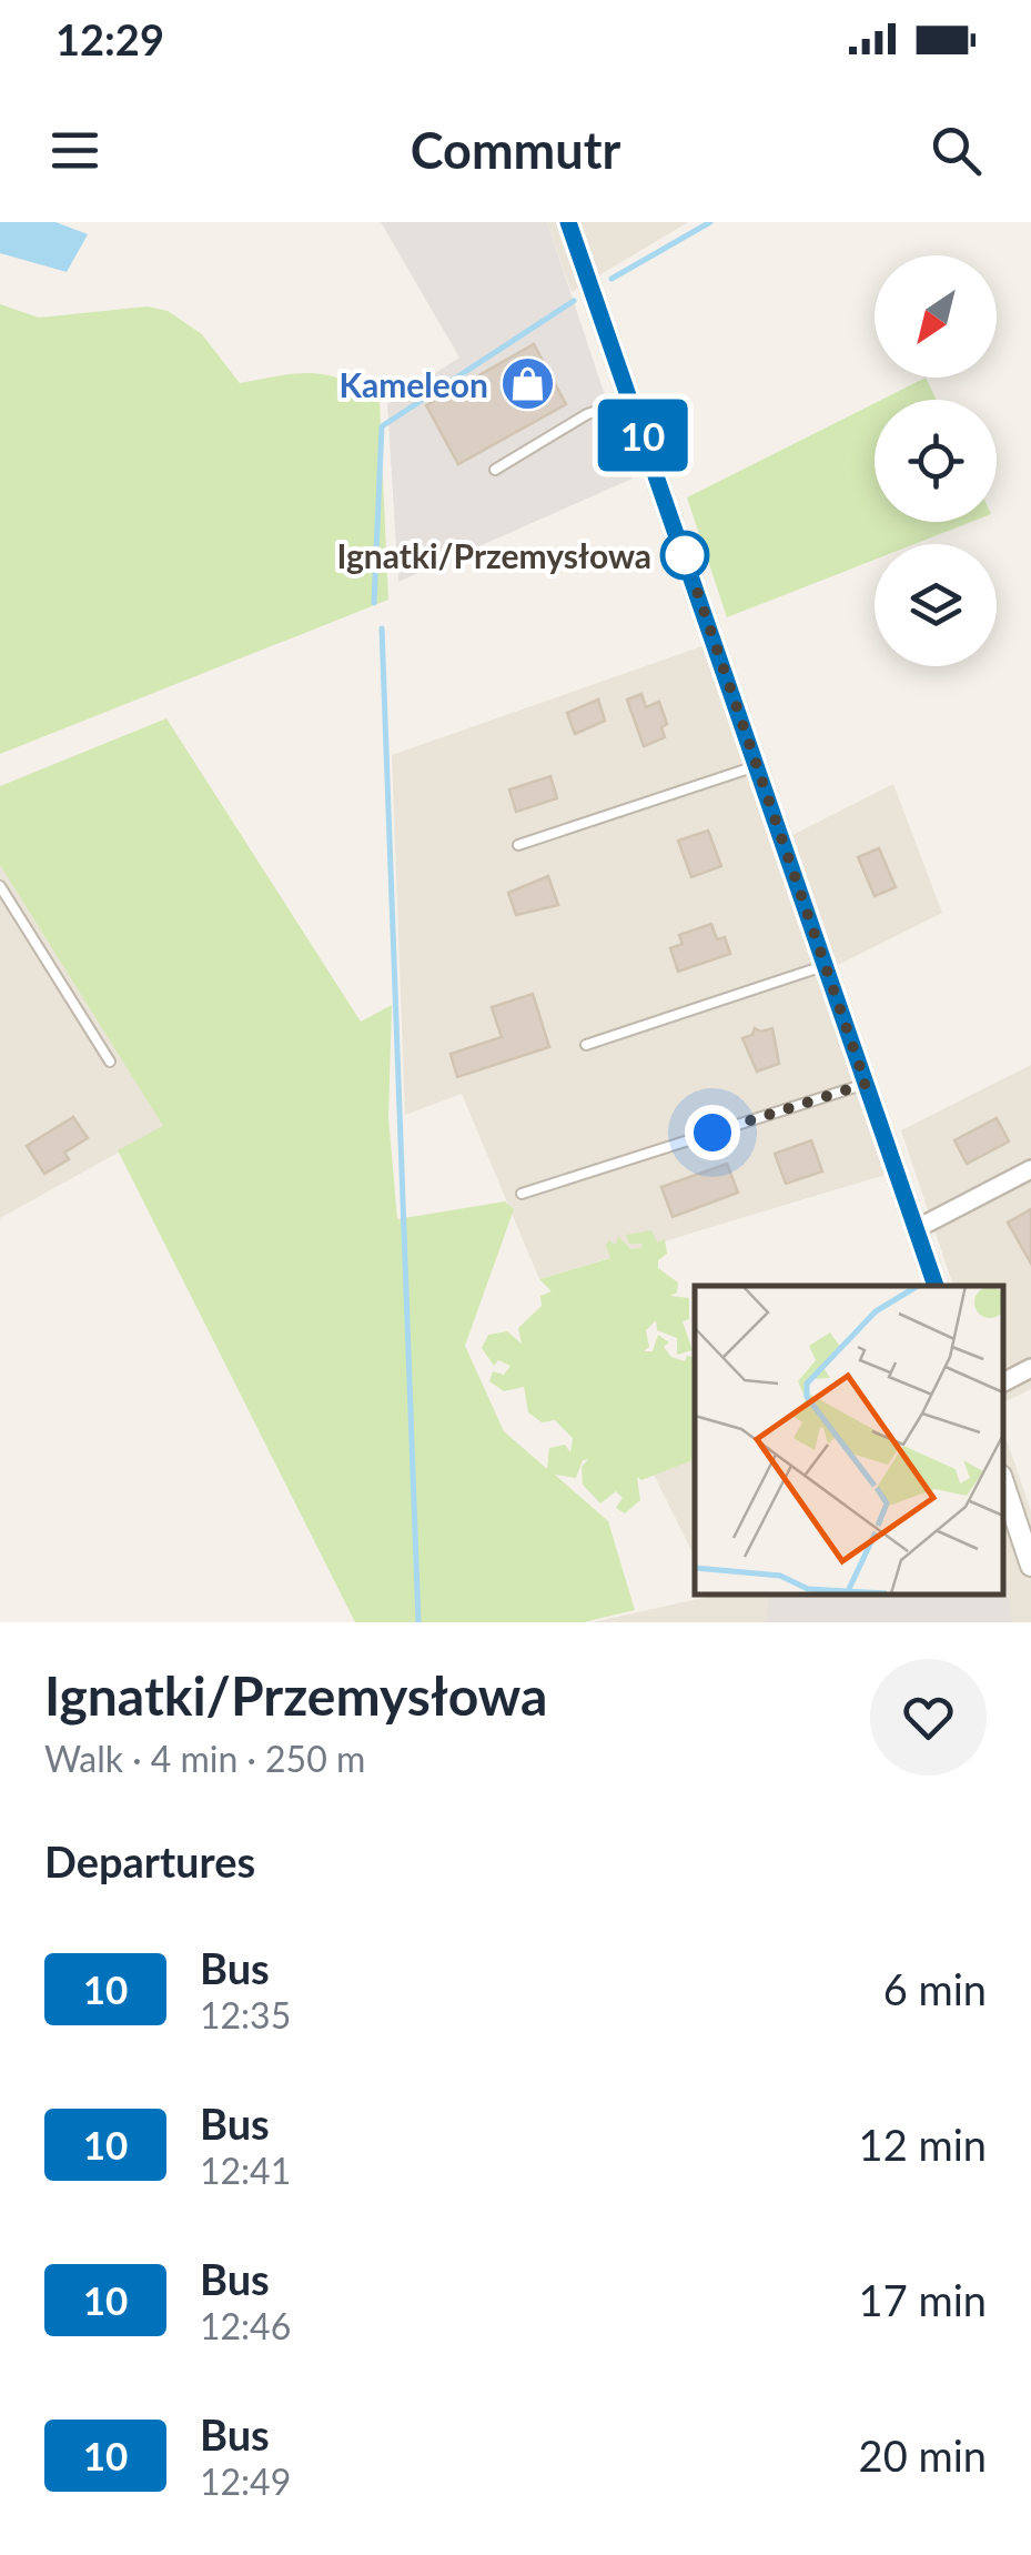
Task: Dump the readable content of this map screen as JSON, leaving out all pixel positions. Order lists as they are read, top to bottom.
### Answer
{
  "places": {
    "shop": ["Kameleon"],
    "other": ["Ignatki/Przemysłowa"]
  },
  "lines": ["bus line 10"],
  "north": "bottom left",
  "page": {
    "status": "12:29",
    "header": "Commutr",
    "on_map": "10",
    "heading": [
      ["Ignatki/Przemysłowa", "Walk · 4 min · 250 m"],
      "Departures"
    ],
    "list": [
      {
        "mark": "10",
        "name": "Bus",
        "note": "12:35",
        "value": "6 min"
      },
      {
        "mark": "10",
        "name": "Bus",
        "note": "12:41",
        "value": "12 min"
      },
      {
        "mark": "10",
        "name": "Bus",
        "note": "12:46",
        "value": "17 min"
      },
      {
        "mark": "10",
        "name": "Bus",
        "note": "12:49",
        "value": "20 min"
      }
    ]
  }
}
